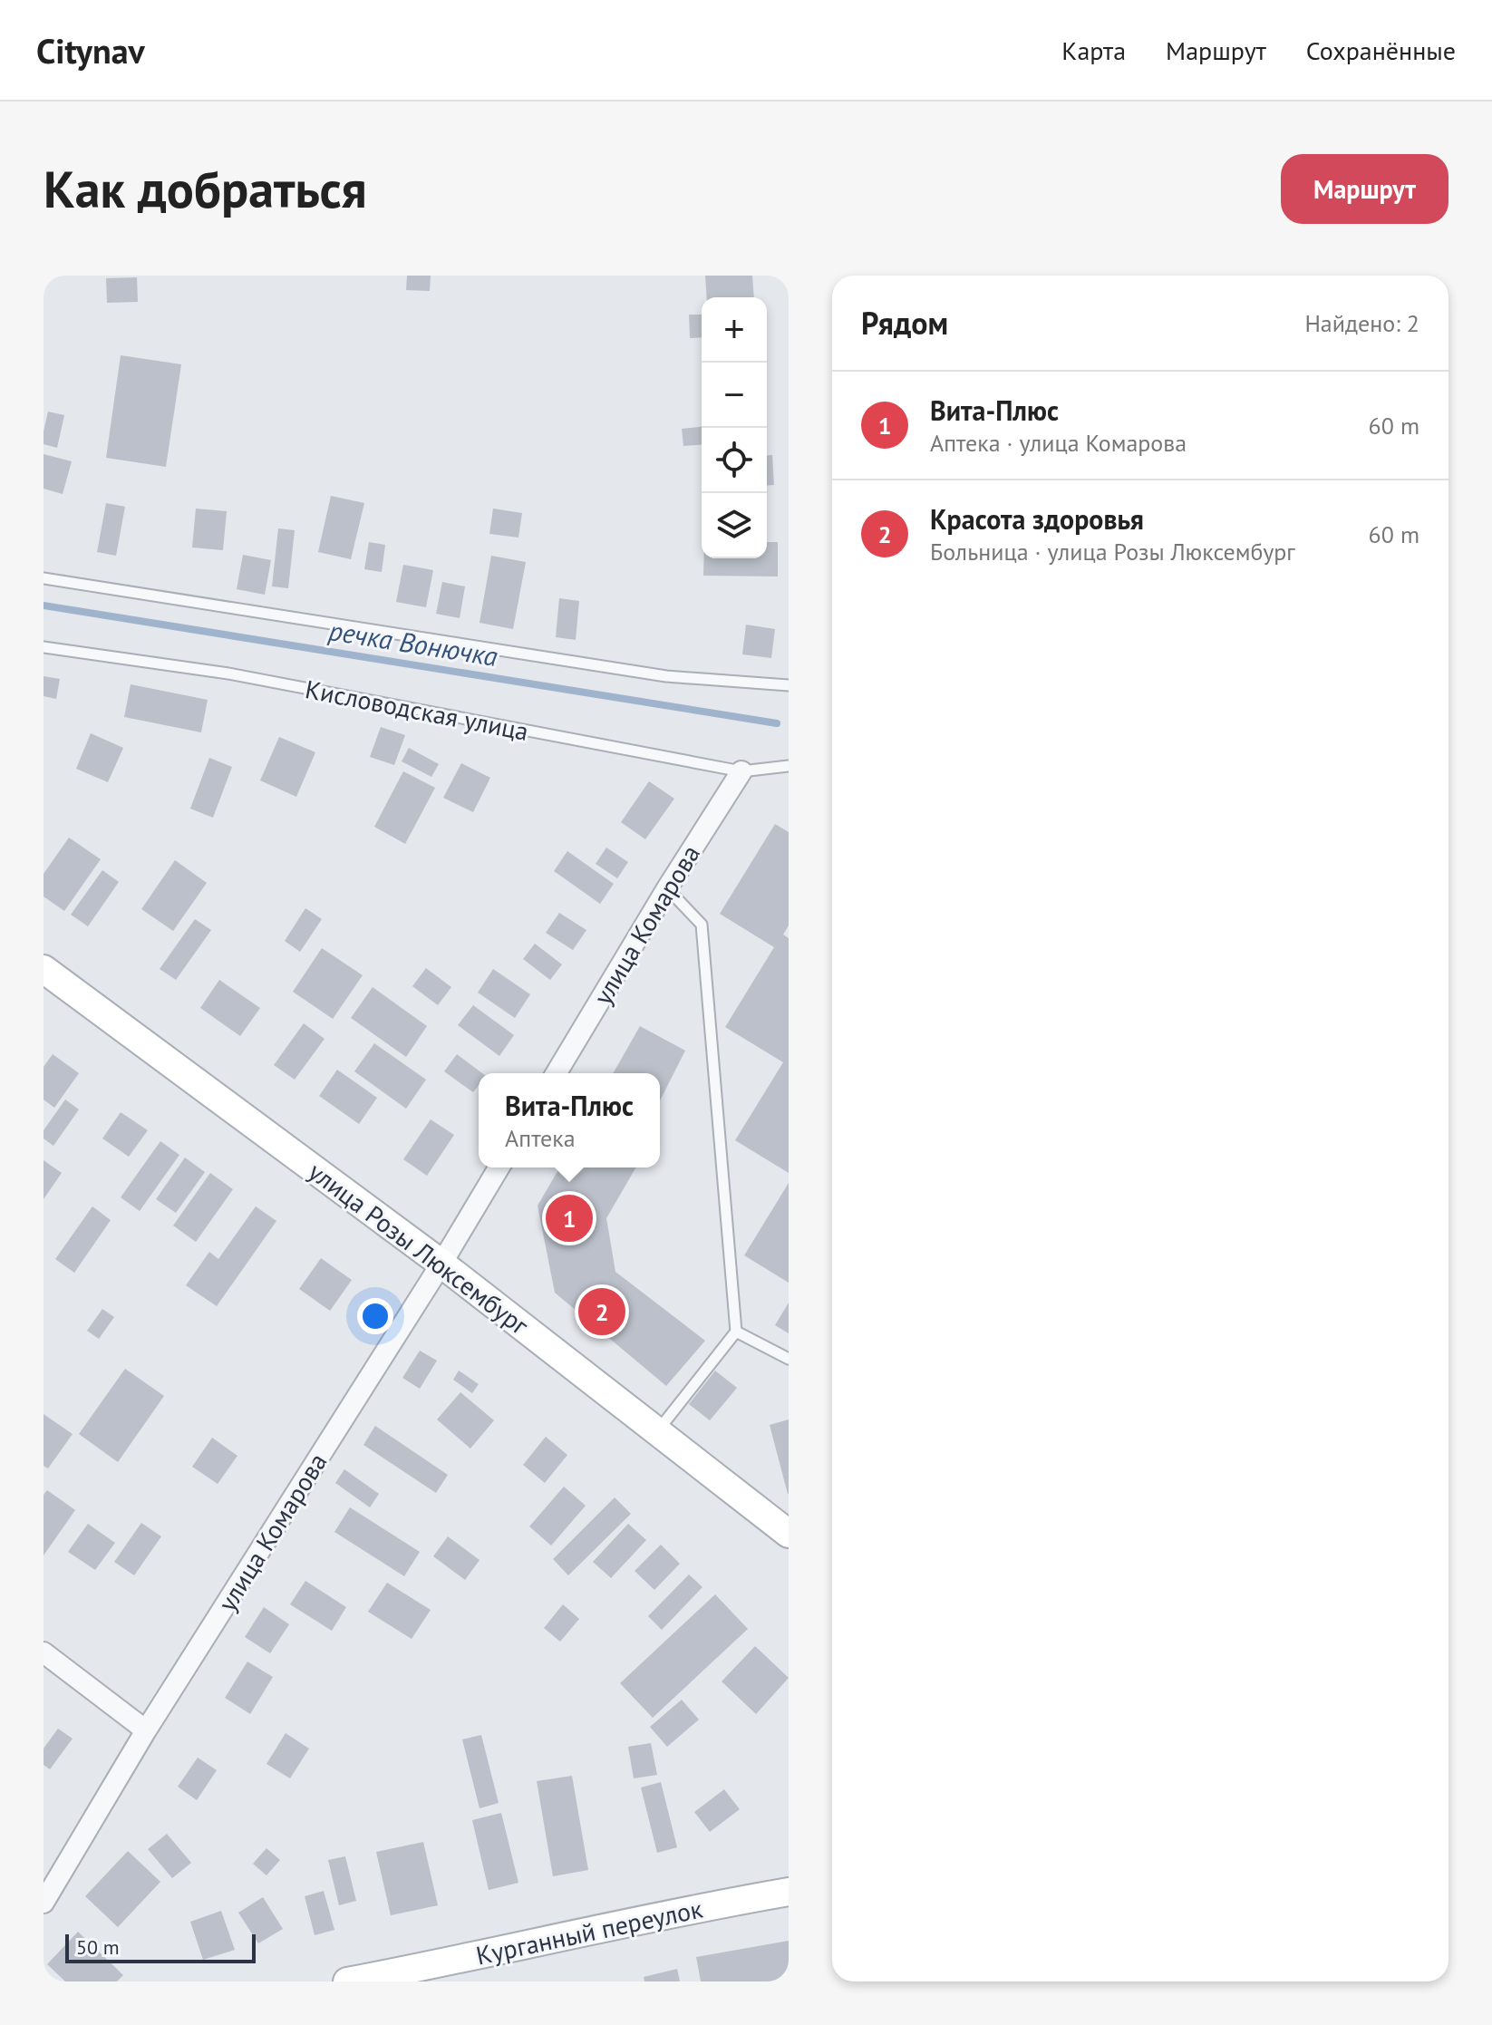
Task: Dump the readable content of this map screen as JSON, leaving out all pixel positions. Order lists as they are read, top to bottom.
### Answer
{
  "streets": {
    "street": ["улица Комарова", "улица Розы Люксембург", "Курганный переулок"],
    "lane": ["Кисловодская улица"]
  },
  "crossings": [
    ["Кисловодская улица", "улица Комарова"],
    ["улица Комарова", "улица Розы Люксембург"]
  ],
  "water": ["речка Вонючка"],
  "scale_bar": "50 m",
  "page": {
    "header": "Citynav",
    "nav": ["Карта", "Маршрут", "Сохранённые"],
    "buttons": "Маршрут",
    "title": "Как добраться",
    "heading": ["Рядом", "Найдено: 2"],
    "map_buttons": ["+", "−"],
    "list": [
      {
        "mark": "1",
        "name": "Вита-Плюс",
        "note": "Аптека · улица Комарова",
        "value": "60 m"
      },
      {
        "mark": "2",
        "name": "Красота здоровья",
        "note": "Больница · улица Розы Люксембург",
        "value": "60 m"
      }
    ],
    "popup": ["Вита-Плюс", "Аптека"],
    "pins": ["1", "2"],
    "scale": "50 m"
  }
}
